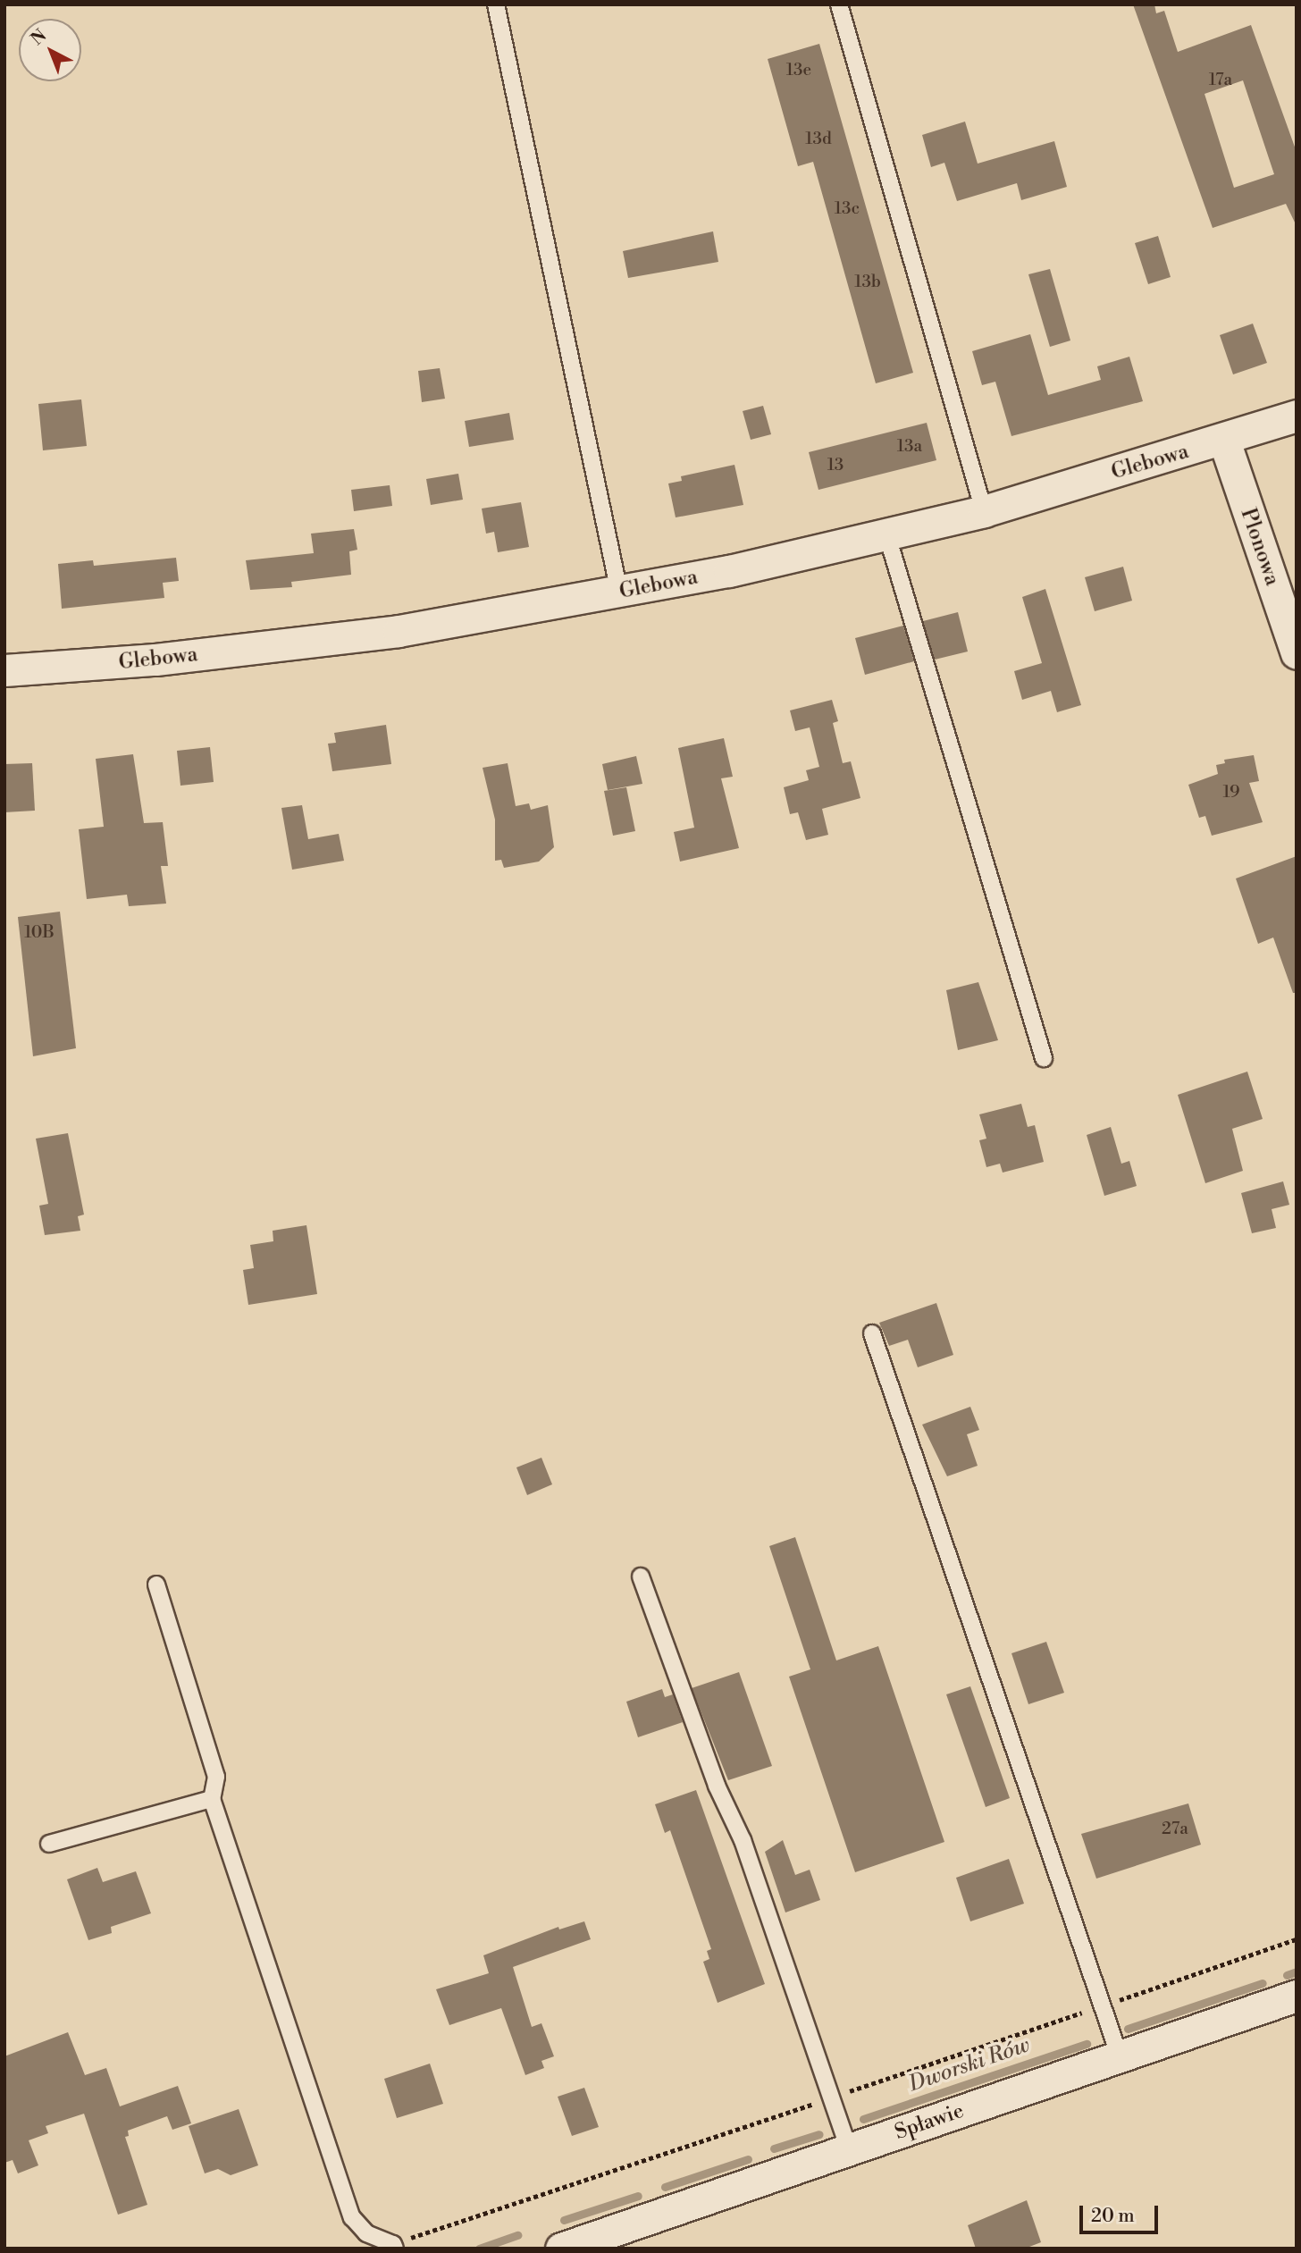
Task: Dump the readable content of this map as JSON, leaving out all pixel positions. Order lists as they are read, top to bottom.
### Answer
{
  "streets": {
    "street": ["Glebowa", "Plonowa", "Spławie"]
  },
  "crossings": [
    ["Glebowa", "Plonowa"]
  ],
  "water": ["Dworski Rów"],
  "house_numbers": [
    "13e",
    "17a",
    "13d",
    "13c",
    "13b",
    "13a",
    "13",
    "19",
    "10B",
    "27a"
  ],
  "scale_bar": "20 m",
  "north": "top left"
}
